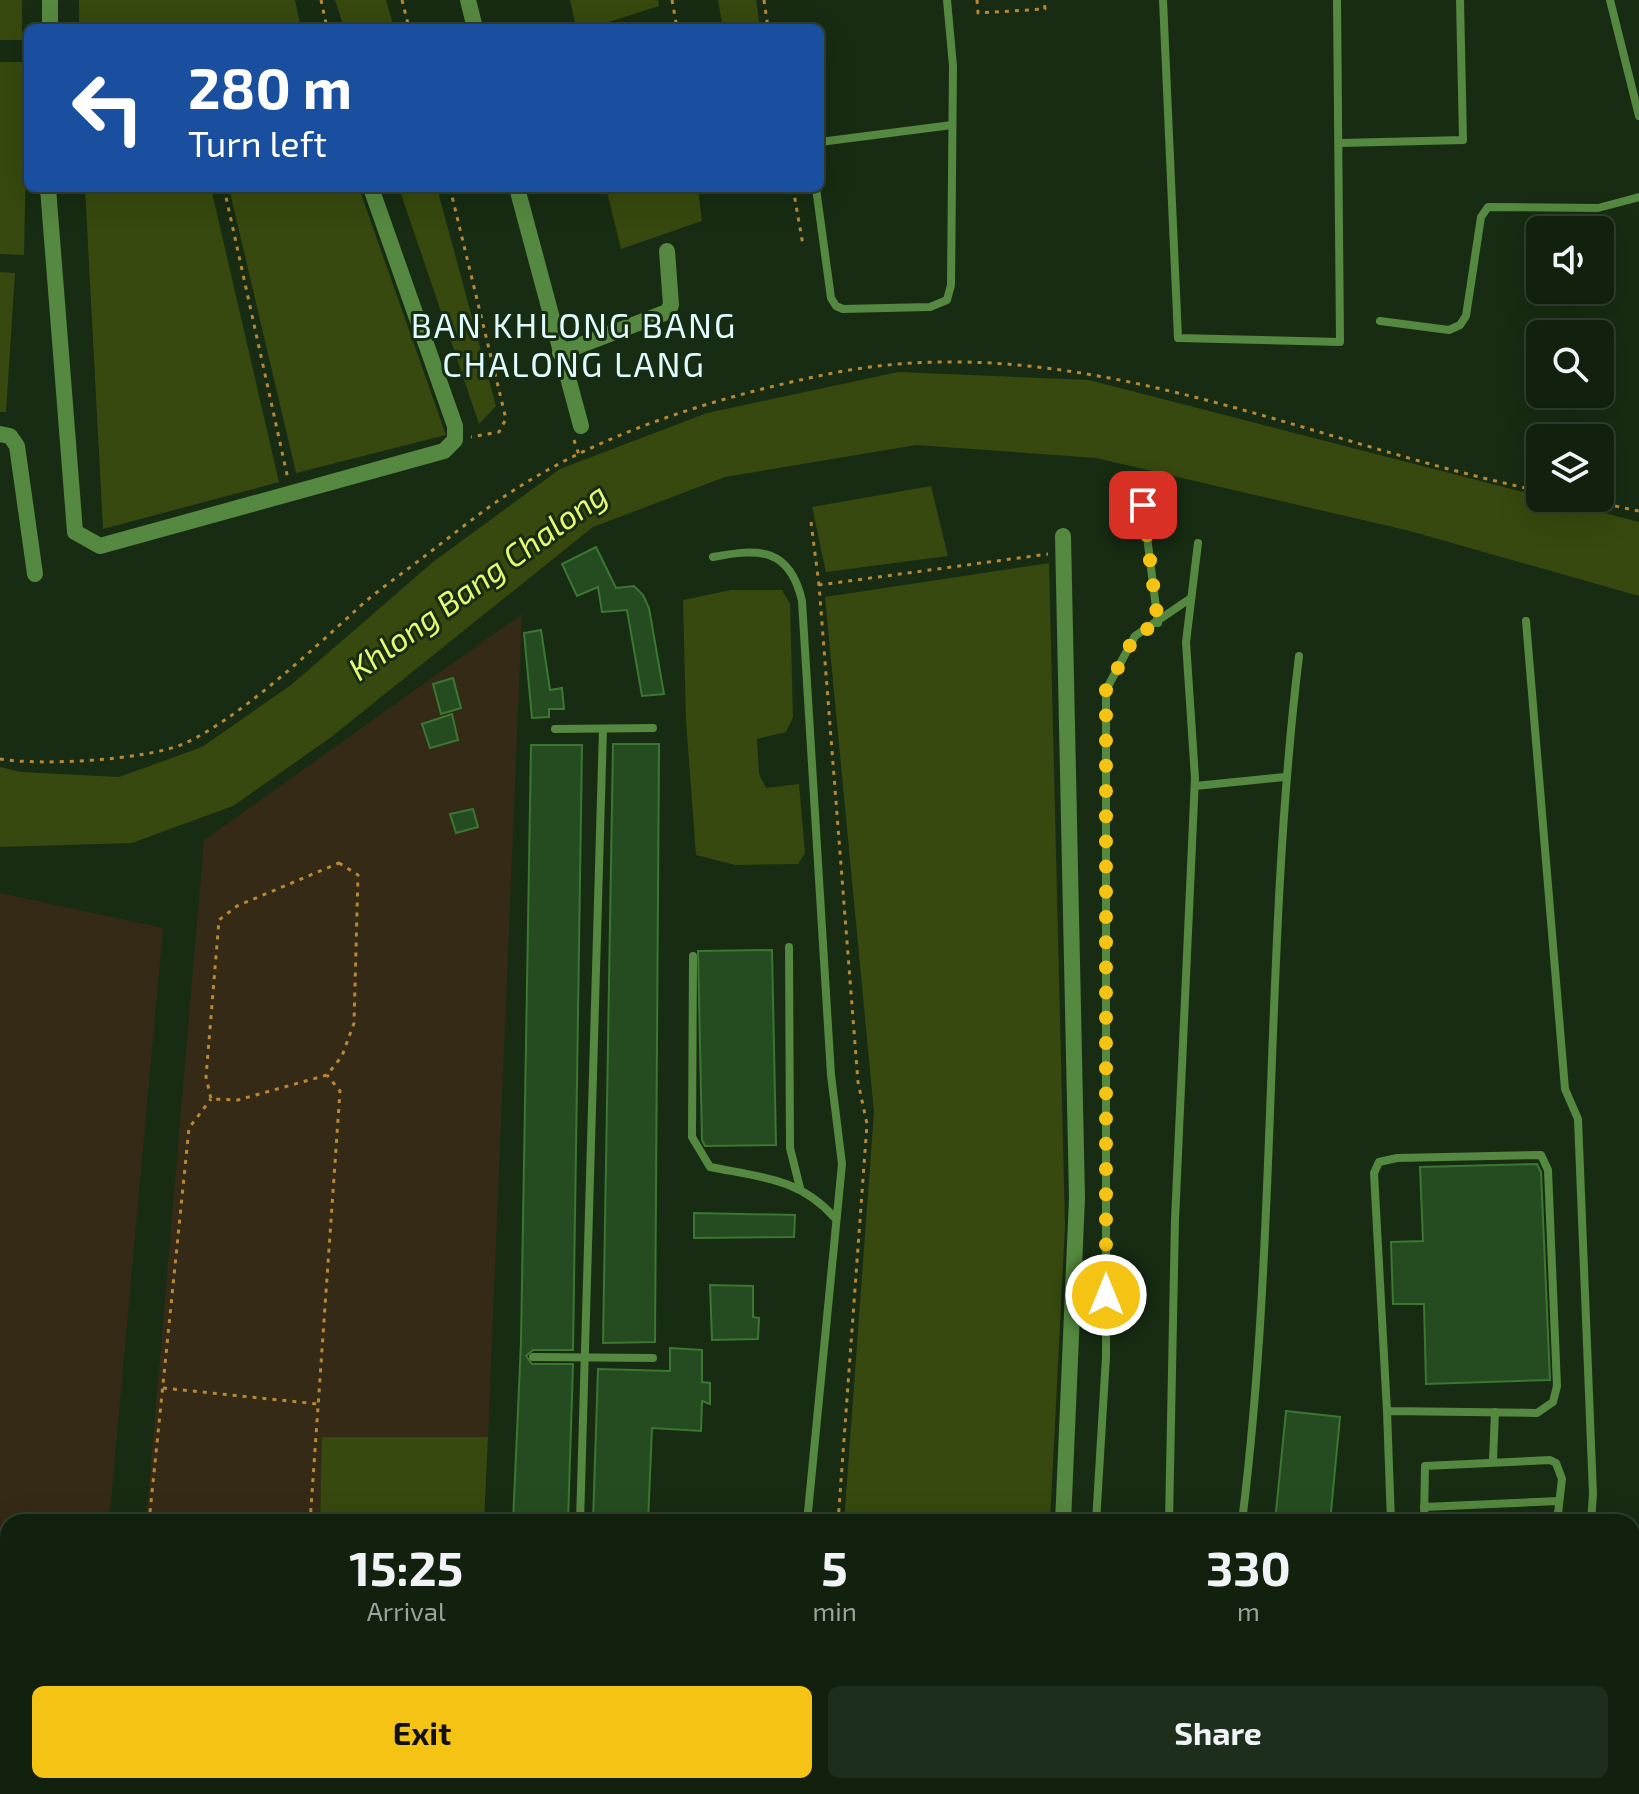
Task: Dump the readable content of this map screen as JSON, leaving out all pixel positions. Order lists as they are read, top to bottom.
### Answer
{
  "districts": ["BAN KHLONG BANG CHALONG LANG"],
  "water": ["Khlong Bang Chalong"],
  "page": {
    "turn": ["280 m", "Turn left"],
    "eta": [
      "15:25",
      "Arrival",
      "5",
      "min",
      "330",
      "m"
    ],
    "buttons": ["Exit", "Share"]
  }
}
